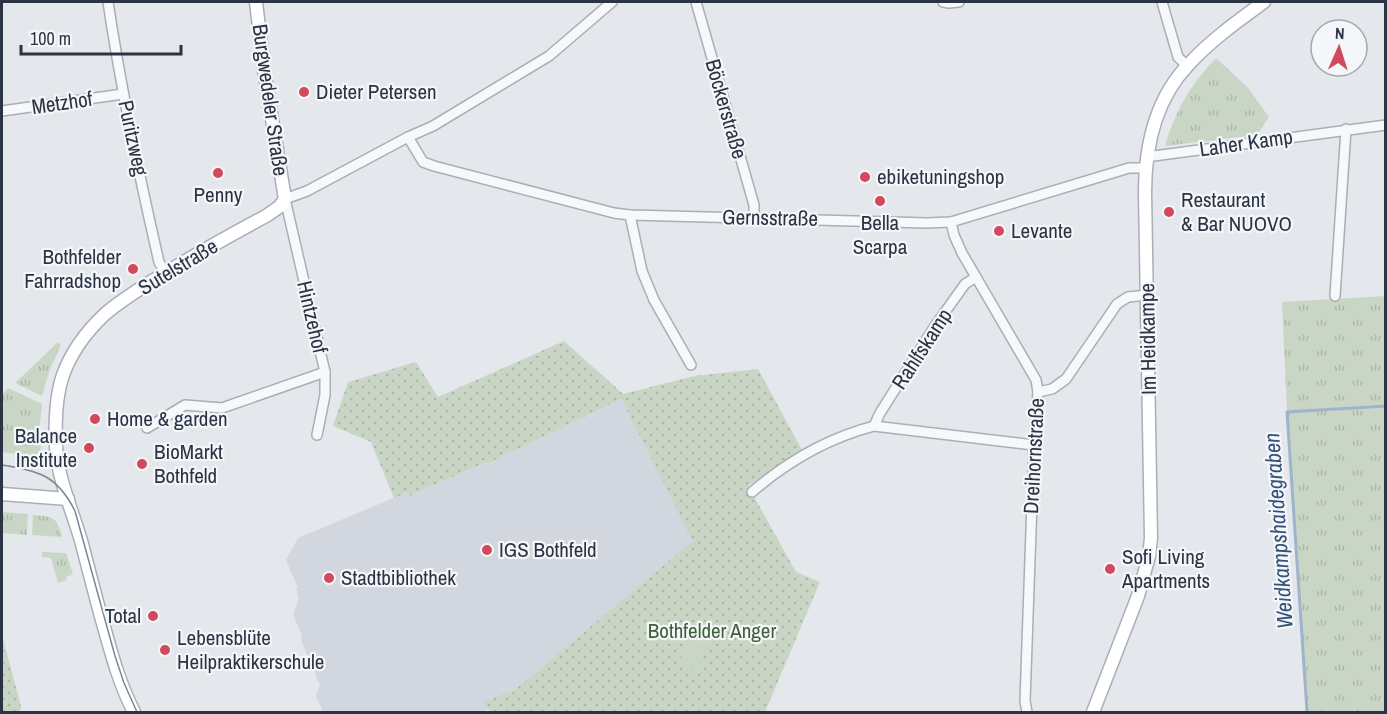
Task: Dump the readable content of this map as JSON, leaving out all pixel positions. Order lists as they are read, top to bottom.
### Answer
{
  "streets": {
    "main road": ["Burgwedeler Straße", "Sutelstraße", "Im Heidkampe"],
    "street": [
      "Metzhof",
      "Böckerstraße",
      "Puritzweg",
      "Laher Kamp",
      "Gernsstraße",
      "Hintzehof",
      "Rahlfskamp",
      "Dreihornstraße"
    ]
  },
  "crossings": [
    ["Burgwedeler Straße", "Sutelstraße"],
    ["Burgwedeler Straße", "Hintzehof"],
    ["Metzhof", "Puritzweg"],
    ["Böckerstraße", "Gernsstraße"],
    ["Puritzweg", "Sutelstraße"],
    ["Laher Kamp", "Gernsstraße"],
    ["Laher Kamp", "Im Heidkampe"],
    ["Gernsstraße", "Sutelstraße"],
    ["Gernsstraße", "Im Heidkampe"],
    ["Gernsstraße", "Dreihornstraße"],
    ["Sutelstraße", "Hintzehof"],
    ["Rahlfskamp", "Dreihornstraße"]
  ],
  "water": ["Weidkampshaidegraben"],
  "parks": ["Bothfelder Anger"],
  "places": [
    "Dieter Petersen",
    "Penny",
    "ebiketuningshop",
    "Bella Scarpa",
    "Restaurant & Bar NUOVO",
    "Levante",
    "Bothfelder Fahrradshop",
    "Home & garden",
    "Balance Institute",
    "BioMarkt Bothfeld",
    "IGS Bothfeld",
    "Sofi Living Apartments",
    "Stadtbibliothek",
    "Total",
    "Lebensblüte Heilpraktikerschule"
  ],
  "scale_bar": "100 m",
  "north": "top"
}
